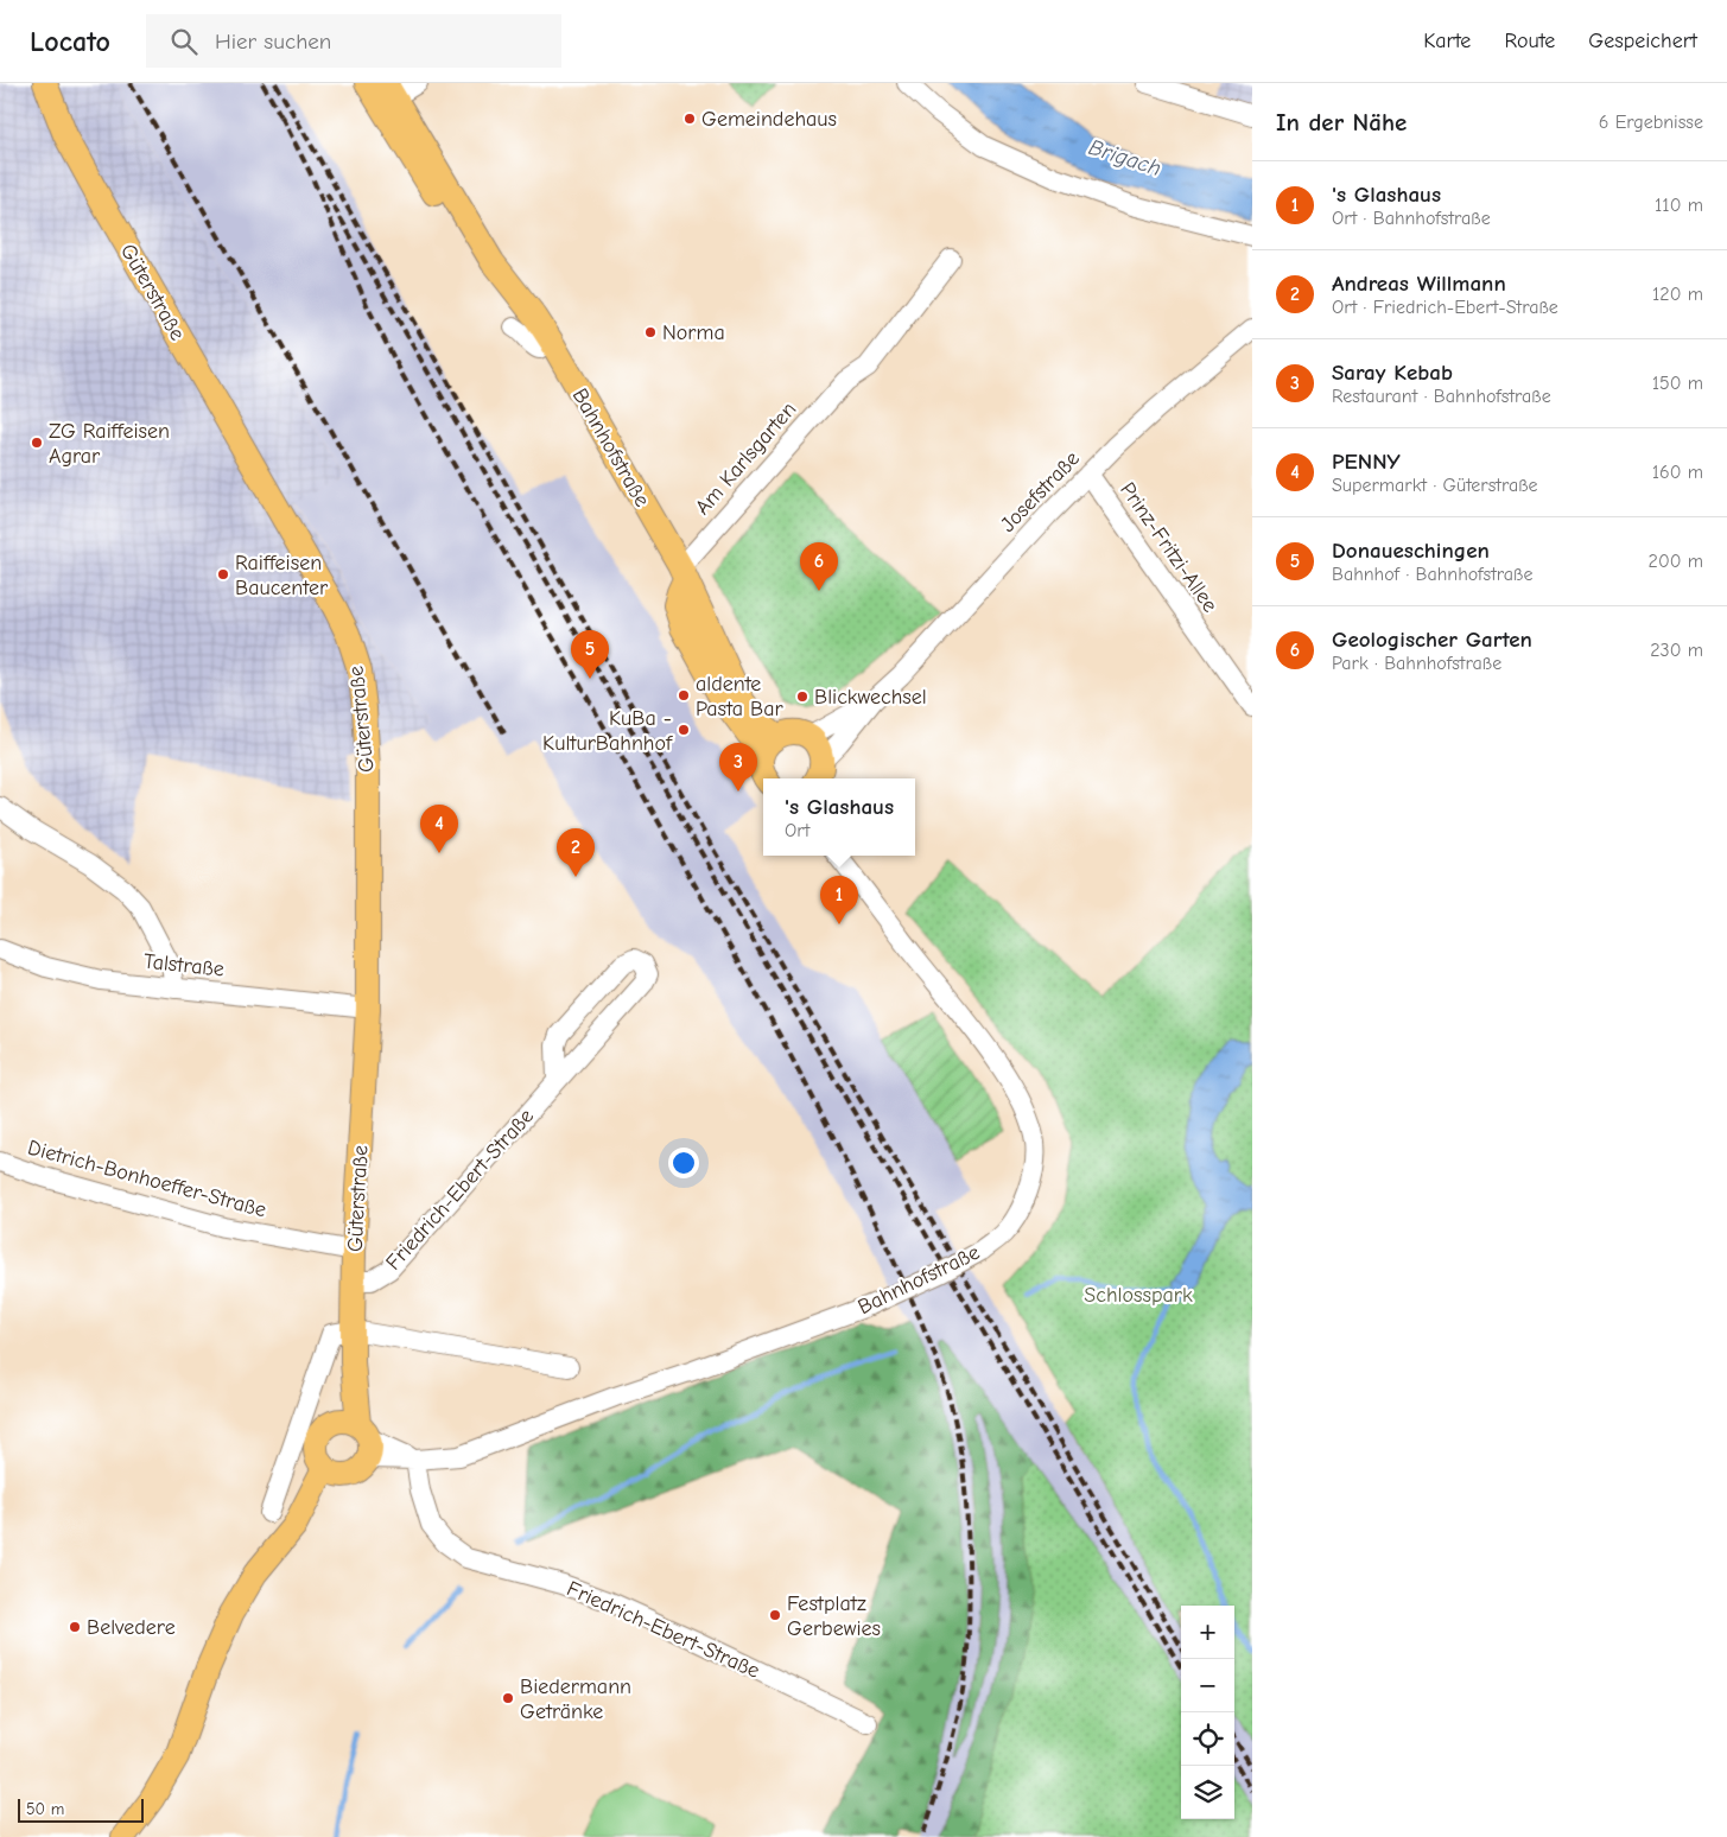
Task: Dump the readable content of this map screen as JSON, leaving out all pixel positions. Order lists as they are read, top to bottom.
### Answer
{
  "streets": {
    "main road": ["Güterstraße", "Bahnhofstraße"],
    "street": [
      "Am Karlsgarten",
      "Josefstraße",
      "Prinz-Fritzi-Allee",
      "Talstraße",
      "Dietrich-Bonhoeffer-Straße",
      "Friedrich-Ebert-Straße"
    ]
  },
  "crossings": [
    ["Güterstraße", "Bahnhofstraße"],
    ["Güterstraße", "Talstraße"],
    ["Güterstraße", "Dietrich-Bonhoeffer-Straße"],
    ["Güterstraße", "Friedrich-Ebert-Straße"],
    ["Bahnhofstraße", "Am Karlsgarten"],
    ["Bahnhofstraße", "Friedrich-Ebert-Straße"],
    ["Josefstraße", "Prinz-Fritzi-Allee"]
  ],
  "water": ["Brigach"],
  "parks": ["Schlosspark"],
  "places": [
    "Gemeindehaus",
    "Norma",
    "ZG Raiffeisen Agrar",
    "Raiffeisen Baucenter",
    "aldente Pasta Bar",
    "Blickwechsel",
    "KuBa - KulturBahnhof",
    "Festplatz Gerbewies",
    "Belvedere",
    "Biedermann Getränke"
  ],
  "scale_bar": "50 m",
  "page": {
    "header": "Locato",
    "search": "Hier suchen",
    "nav": ["Karte", "Route", "Gespeichert"],
    "heading": ["In der Nähe", "6 Ergebnisse"],
    "list": [
      {
        "mark": "1",
        "name": "'s Glashaus",
        "note": "Ort · Bahnhofstraße",
        "value": "110 m"
      },
      {
        "mark": "2",
        "name": "Andreas Willmann",
        "note": "Ort · Friedrich-Ebert-Straße",
        "value": "120 m"
      },
      {
        "mark": "3",
        "name": "Saray Kebab",
        "note": "Restaurant · Bahnhofstraße",
        "value": "150 m"
      },
      {
        "mark": "4",
        "name": "PENNY",
        "note": "Supermarkt · Güterstraße",
        "value": "160 m"
      },
      {
        "mark": "5",
        "name": "Donaueschingen",
        "note": "Bahnhof · Bahnhofstraße",
        "value": "200 m"
      },
      {
        "mark": "6",
        "name": "Geologischer Garten",
        "note": "Park · Bahnhofstraße",
        "value": "230 m"
      }
    ],
    "pins": [
      "6",
      "5",
      "3",
      "4",
      "2",
      "1"
    ],
    "popup": ["'s Glashaus", "Ort"],
    "map_buttons": ["+", "−"],
    "scale": "50 m"
  }
}
